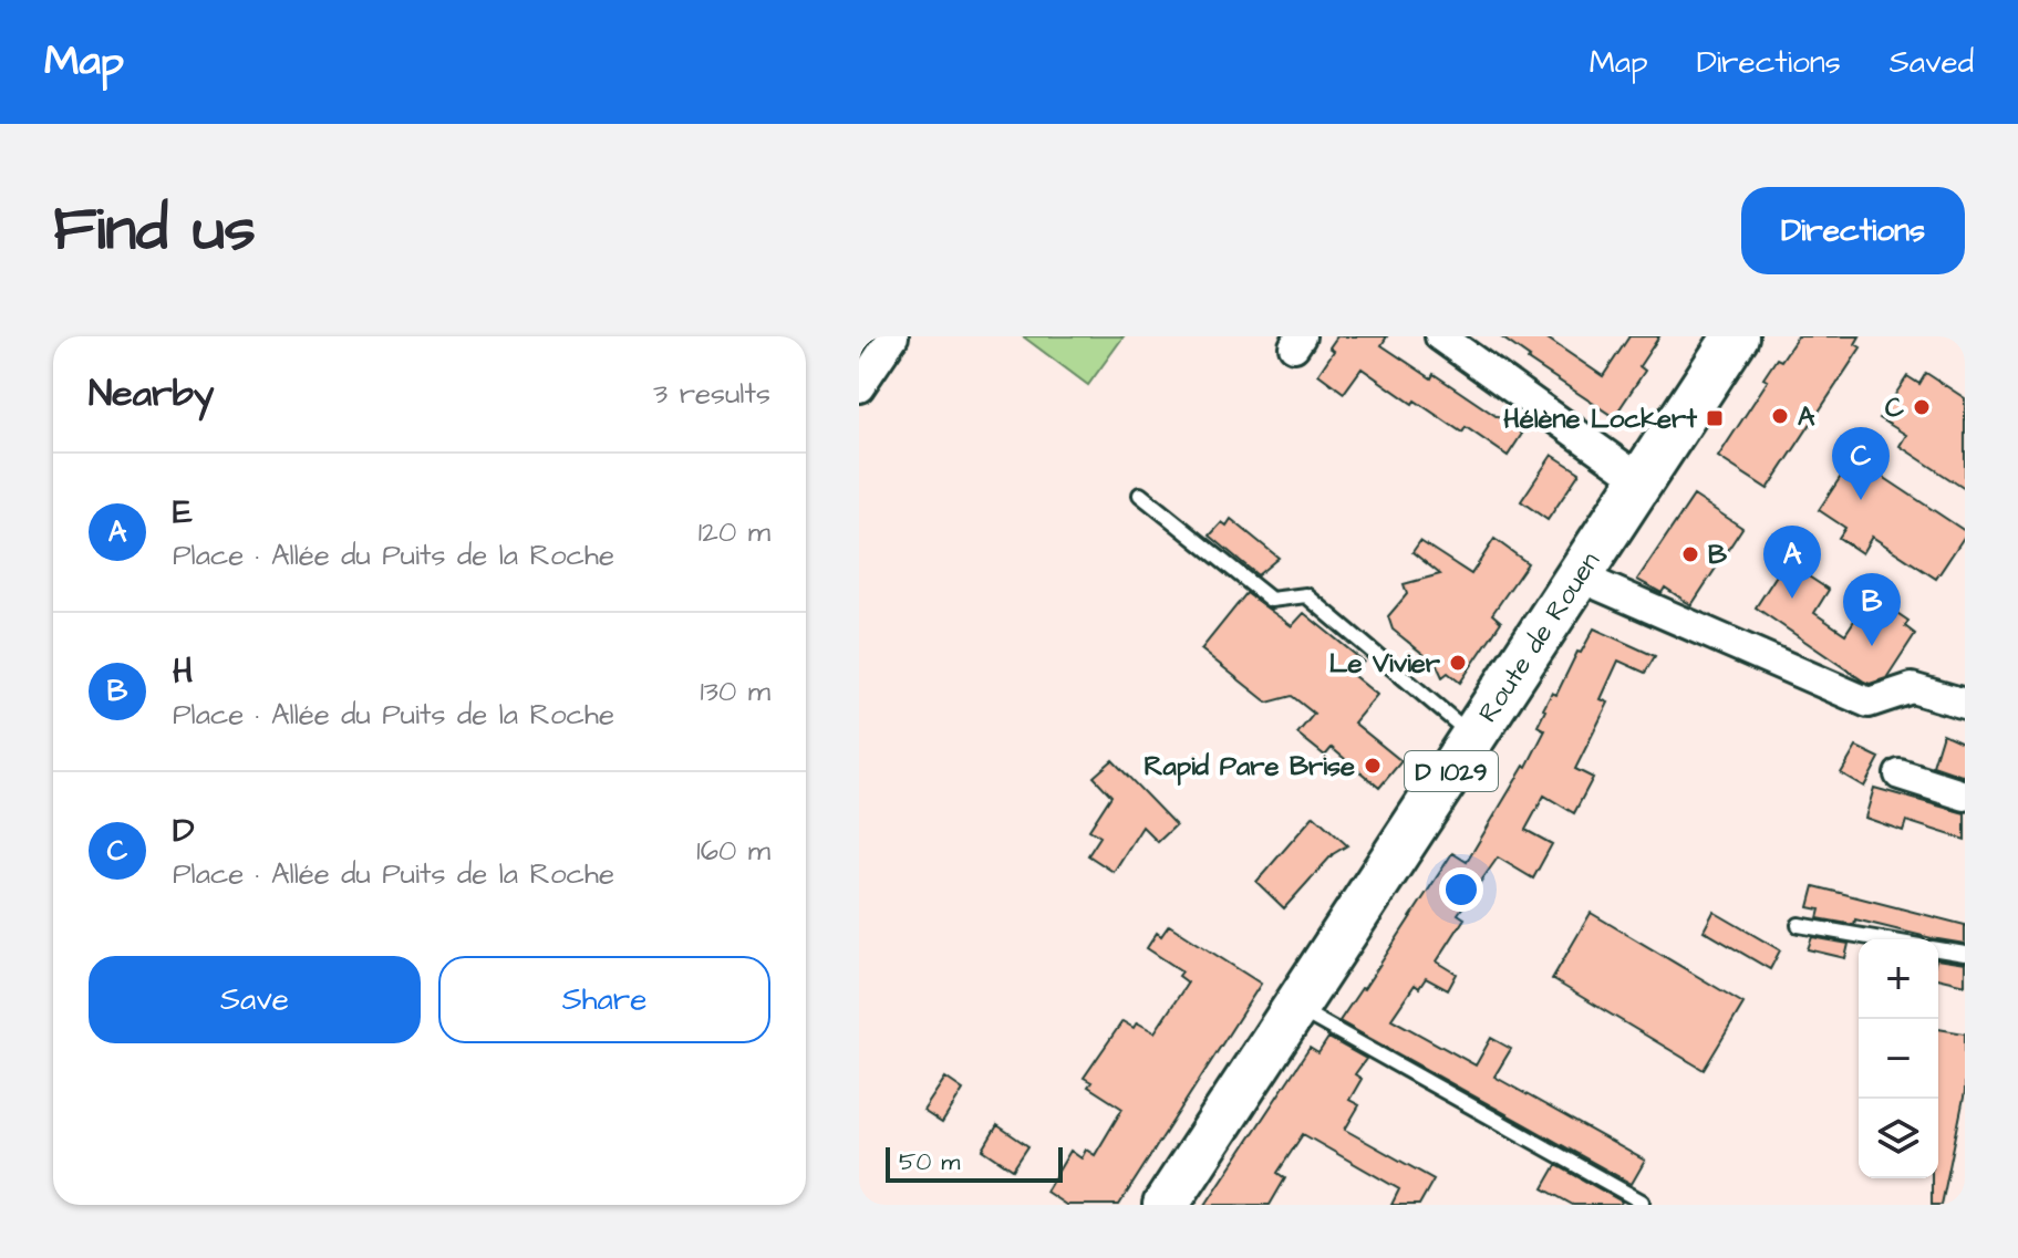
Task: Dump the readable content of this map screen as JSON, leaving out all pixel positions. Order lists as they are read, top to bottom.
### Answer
{
  "streets": {
    "main road": ["Route de Rouen", "D 1029"]
  },
  "places": {
    "other": [
      "C",
      "A",
      "B",
      "Le Vivier",
      "Rapid Pare Brise"
    ],
    "transit": ["Hélène Lockert"]
  },
  "scale_bar": "50 m",
  "page": {
    "header": "Map",
    "nav": ["Map", "Directions", "Saved"],
    "title": "Find us",
    "buttons": [
      "Directions",
      ["Save", "Share"]
    ],
    "heading": ["Nearby", "3 results"],
    "pins": ["C", "A", "B"],
    "list": [
      {
        "mark": "A",
        "name": "E",
        "note": "Place · Allée du Puits de la Roche",
        "value": "120 m"
      },
      {
        "mark": "B",
        "name": "H",
        "note": "Place · Allée du Puits de la Roche",
        "value": "130 m"
      },
      {
        "mark": "C",
        "name": "D",
        "note": "Place · Allée du Puits de la Roche",
        "value": "160 m"
      }
    ],
    "map_buttons": ["+", "−"],
    "scale": "50 m"
  }
}
